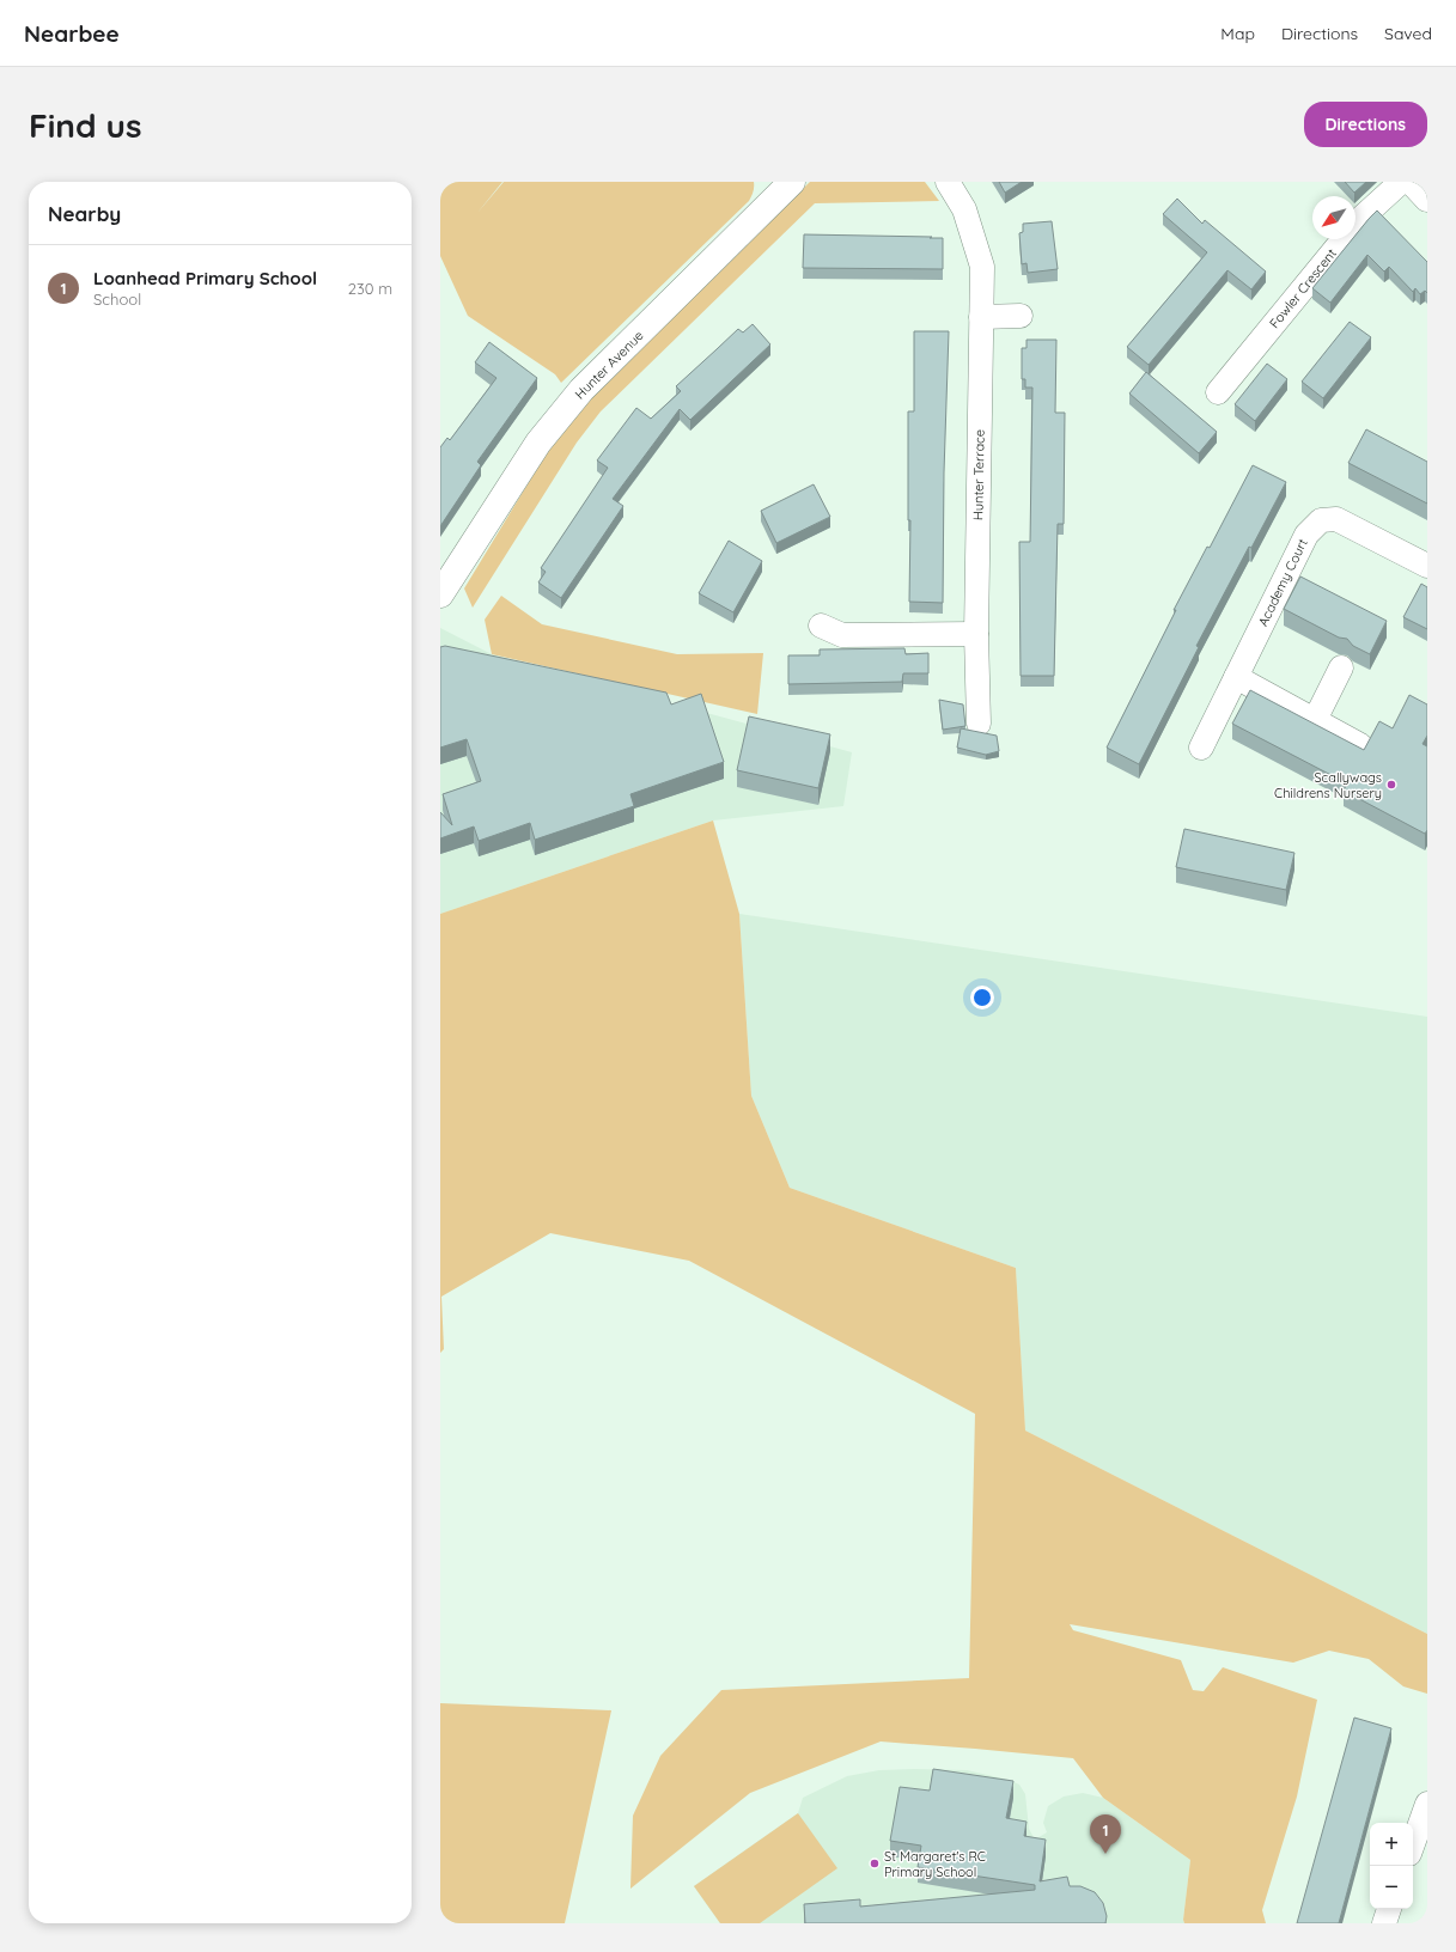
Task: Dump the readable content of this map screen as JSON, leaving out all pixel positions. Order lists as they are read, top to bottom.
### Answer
{
  "streets": {
    "street": [
      "Fowler Crescent",
      "Hunter Avenue",
      "Hunter Terrace",
      "Academy Court"
    ]
  },
  "places": ["Scallywags Childrens Nursery", "St Margaret's RC Primary School"],
  "north": "bottom left",
  "page": {
    "header": "Nearbee",
    "nav": ["Map", "Directions", "Saved"],
    "buttons": "Directions",
    "title": "Find us",
    "heading": "Nearby",
    "list": [
      {
        "mark": "1",
        "name": "Loanhead Primary School",
        "note": "School",
        "value": "230 m"
      }
    ],
    "pins": "1",
    "map_buttons": ["+", "−"]
  }
}
